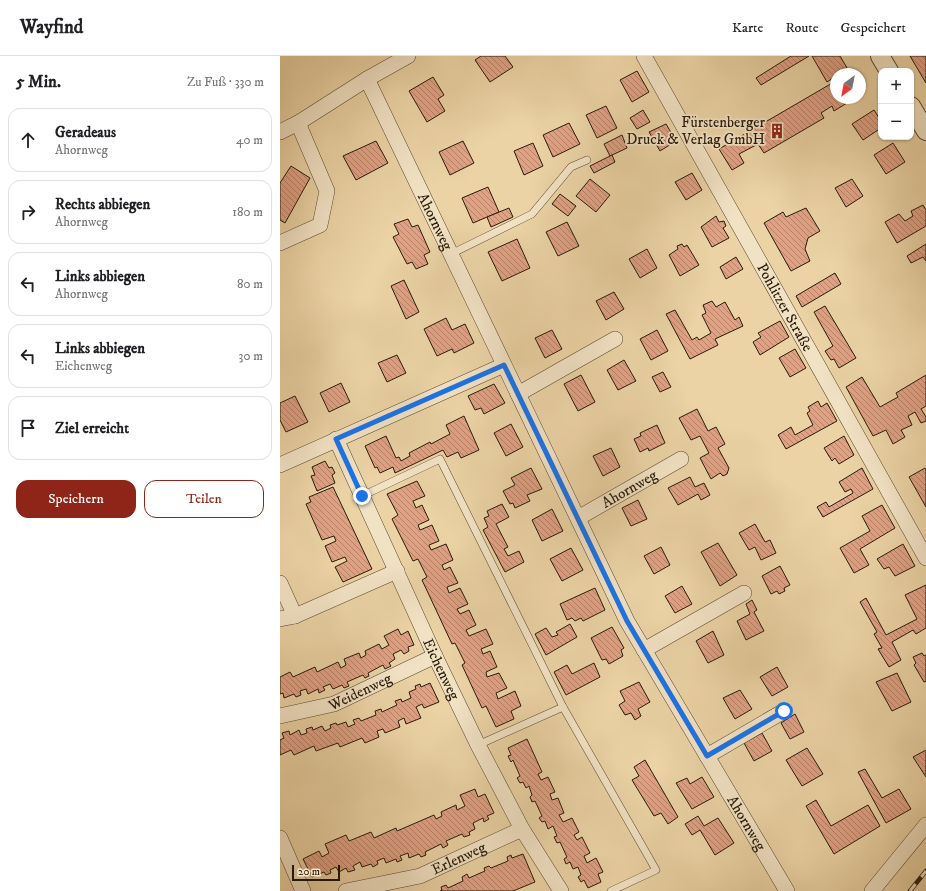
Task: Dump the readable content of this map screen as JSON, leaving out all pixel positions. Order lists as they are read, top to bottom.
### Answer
{
  "streets": {
    "street": [
      "Ahornweg",
      "Pohlitzer Straße",
      "Eichenweg",
      "Weidenweg",
      "Erlenweg"
    ]
  },
  "crossings": [
    ["Eichenweg", "Weidenweg"],
    ["Eichenweg", "Erlenweg"]
  ],
  "places": {
    "building": ["Fürstenberger Druck & Verlag GmbH"]
  },
  "scale_bar": "20 m",
  "north": "bottom left",
  "page": {
    "header": "Wayfind",
    "nav": ["Karte", "Route", "Gespeichert"],
    "heading": ["5 Min.", "Zu Fuß · 330 m"],
    "map_buttons": ["+", "−"],
    "list": [
      ["Geradeaus", "Ahornweg", "40 m"],
      ["Rechts abbiegen", "Ahornweg", "180 m"],
      ["Links abbiegen", "Ahornweg", "80 m"],
      ["Links abbiegen", "Eichenweg", "30 m"],
      "Ziel erreicht"
    ],
    "buttons": ["Speichern", "Teilen"],
    "scale": "20 m"
  }
}
